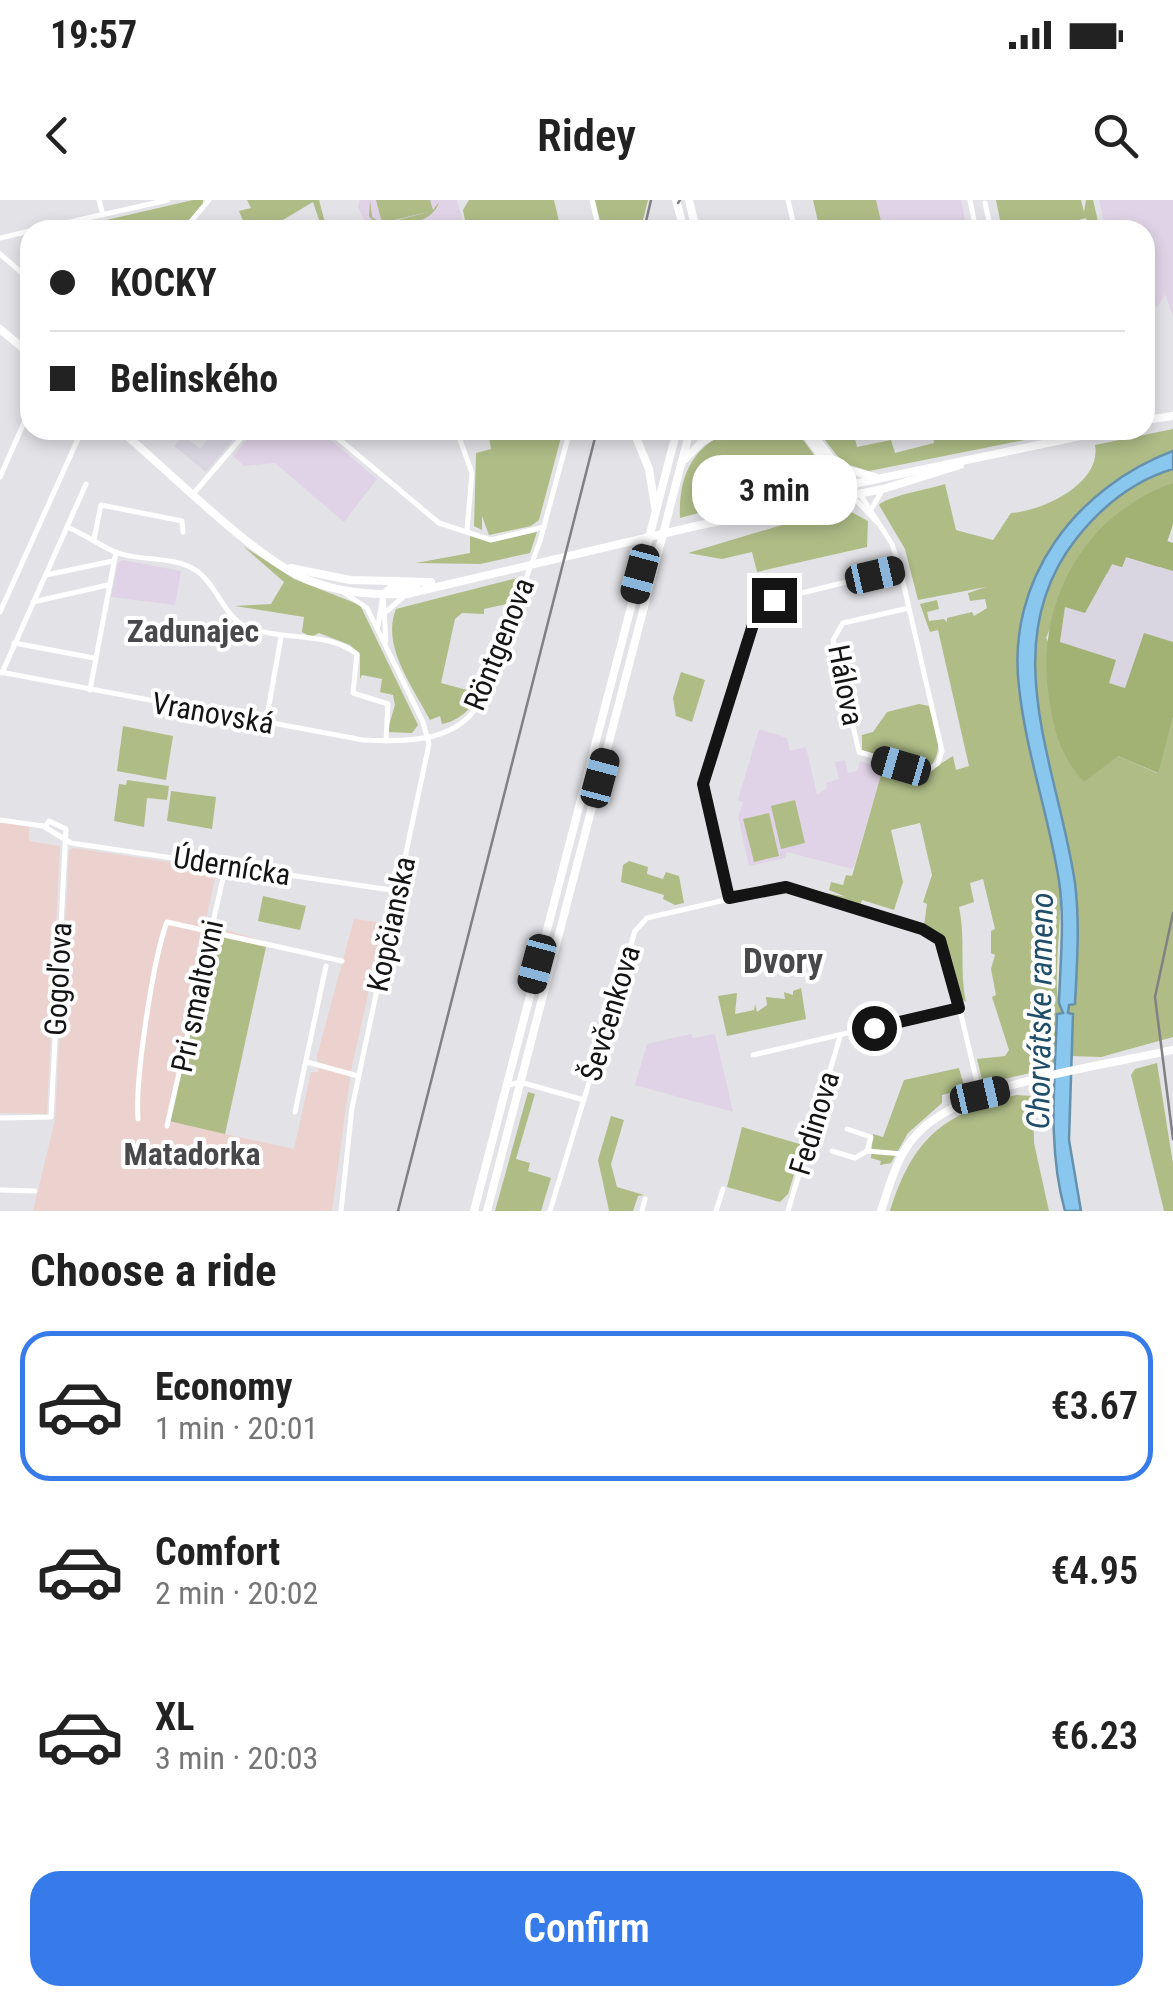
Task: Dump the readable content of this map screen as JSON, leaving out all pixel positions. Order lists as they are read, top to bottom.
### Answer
{
  "streets": {
    "street": [
      "Röntgenova",
      "Hálova",
      "Vranovská",
      "Údernícka",
      "Kopčianska",
      "Gogoľova",
      "Pri smaltovni",
      "Ševčenkova",
      "Fedinova"
    ]
  },
  "crossings": [
    ["Röntgenova", "Vranovská"],
    ["Röntgenova", "Kopčianska"],
    ["Vranovská", "Kopčianska"],
    ["Údernícka", "Kopčianska"],
    ["Údernícka", "Gogoľova"],
    ["Údernícka", "Pri smaltovni"],
    ["Ševčenkova", "Fedinova"]
  ],
  "districts": ["Zadunajec", "Dvory", "Matadorka"],
  "water": ["Chorvátske rameno"],
  "page": {
    "status": "19:57",
    "header": "Ridey",
    "banner": ["KOCKY", "Belinského"],
    "bubble": "3 min",
    "heading": "Choose a ride",
    "list": [
      {
        "name": "Economy",
        "note": "1 min · 20:01",
        "value": "€3.67"
      },
      {
        "name": "Comfort",
        "note": "2 min · 20:02",
        "value": "€4.95"
      },
      {
        "name": "XL",
        "note": "3 min · 20:03",
        "value": "€6.23"
      }
    ],
    "buttons": "Confirm"
  }
}
